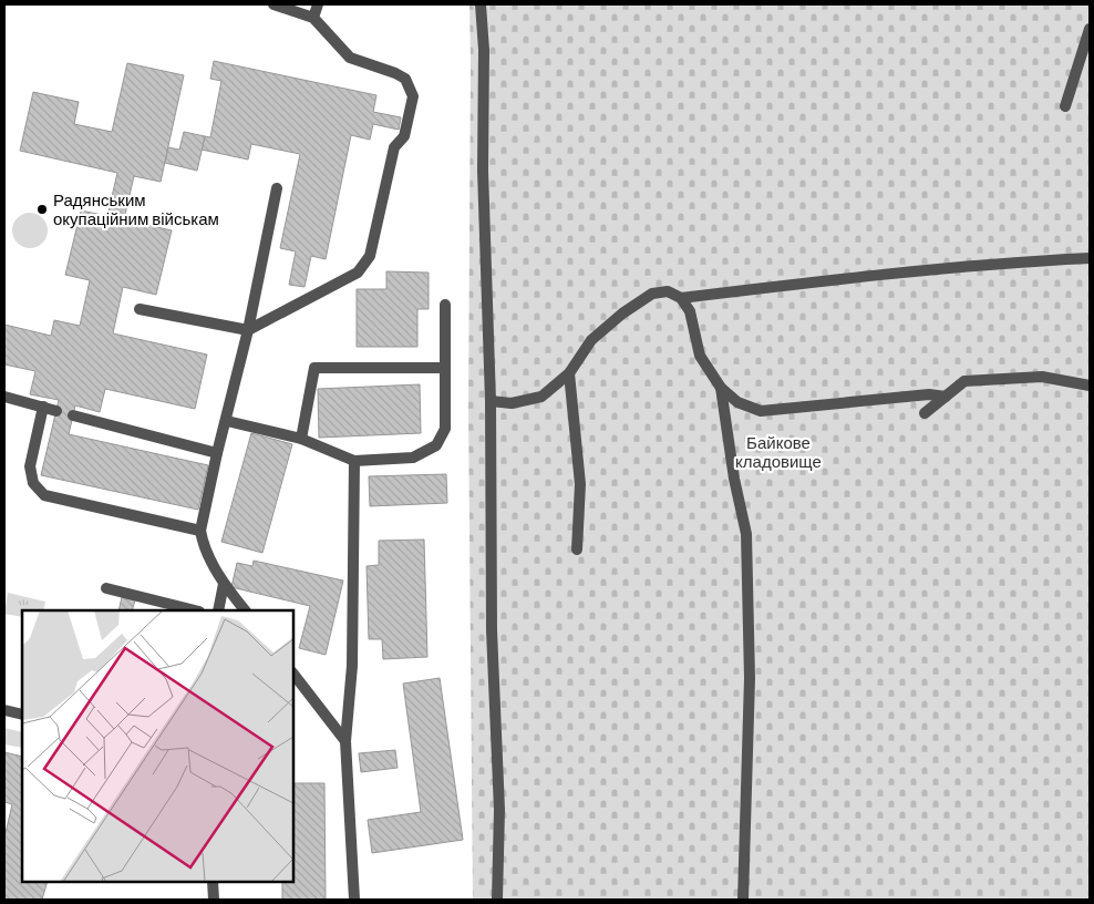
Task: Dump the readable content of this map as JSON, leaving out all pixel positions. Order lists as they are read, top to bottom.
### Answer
{
  "parks": ["Байкове кладовище"],
  "places": ["Радянським окупаційним військам"]
}
